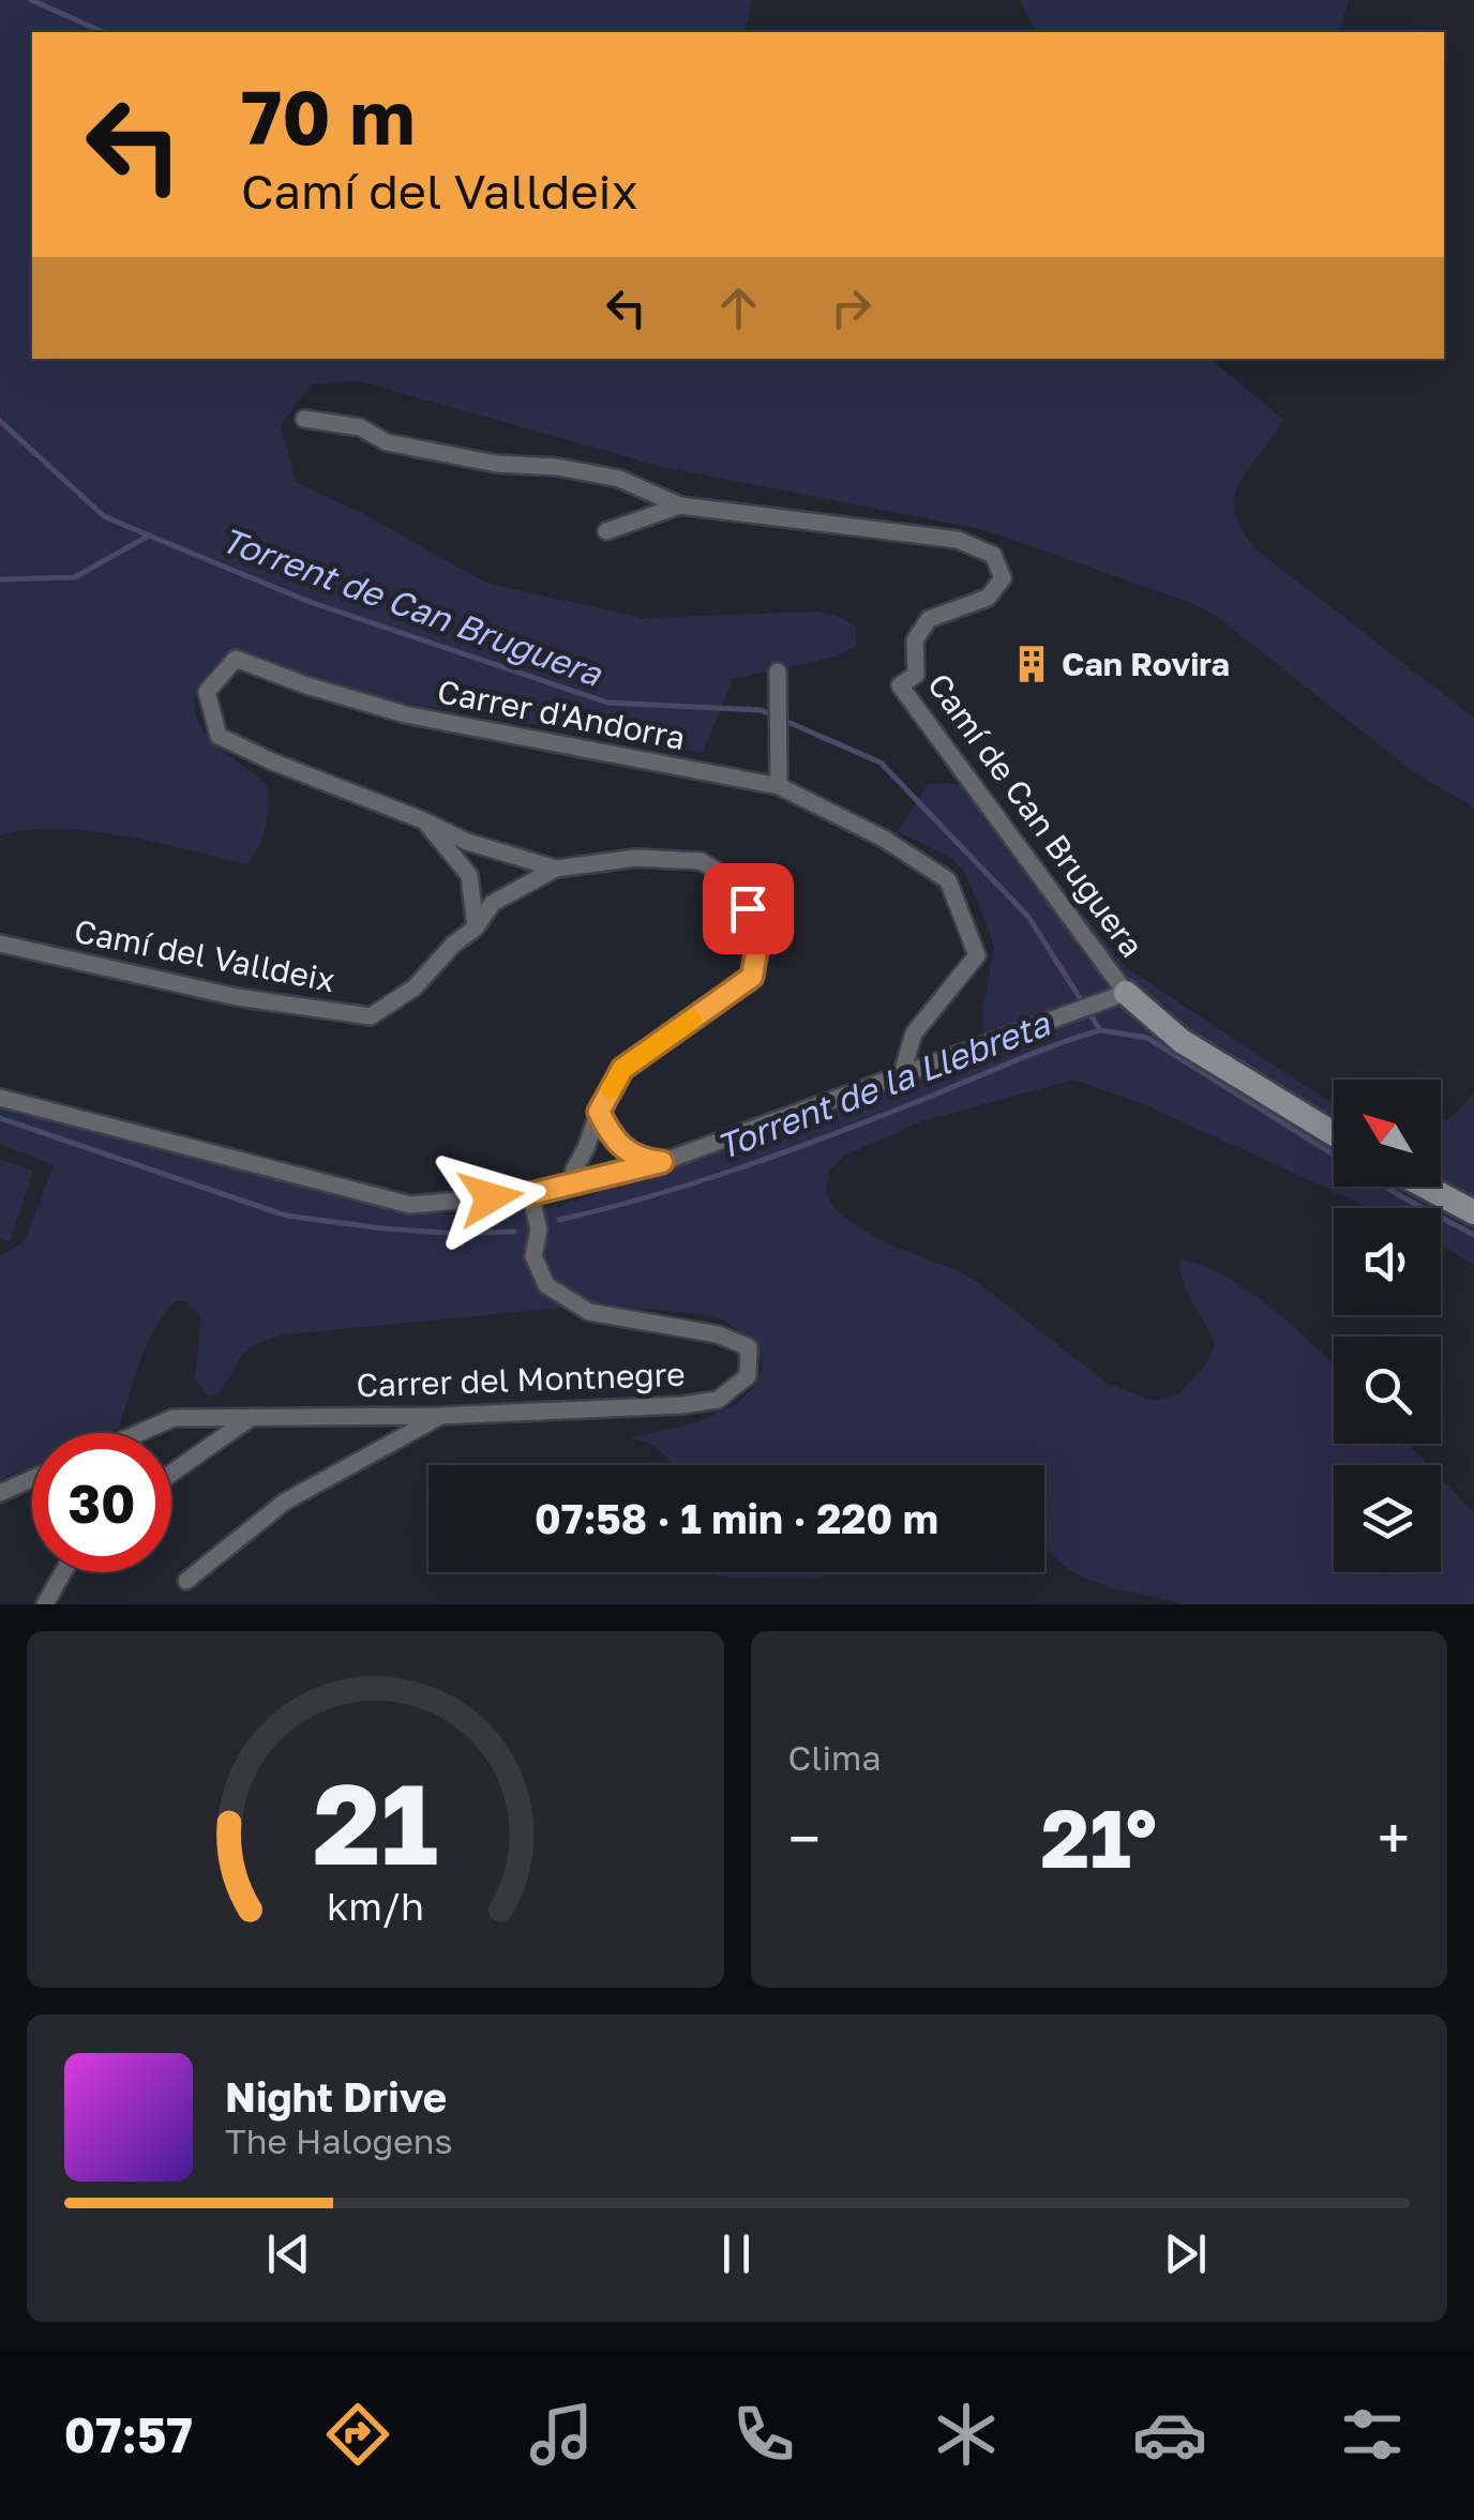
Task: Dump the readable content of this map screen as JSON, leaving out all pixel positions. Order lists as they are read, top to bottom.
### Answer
{
  "streets": {
    "street": [
      "Carrer d'Andorra",
      "Camí de Can Bruguera",
      "Camí del Valldeix",
      "Carrer del Montnegre"
    ]
  },
  "crossings": [
    ["Carrer d'Andorra", "Camí del Valldeix"]
  ],
  "water": ["Torrent de Can Bruguera", "Torrent de la Llebreta"],
  "places": {
    "building": ["Can Rovira"]
  },
  "north": "top left",
  "page": {
    "turn": ["70 m", "Camí del Valldeix"],
    "limit": "30",
    "trip": "07:58 · 1 min · 220 m",
    "tile": "Clima",
    "heat": ["−", "21°", "+"],
    "song": ["Night Drive", "The Halogens"],
    "tabs": "07:57",
    "gauge": ["21", "km/h"]
  }
}
